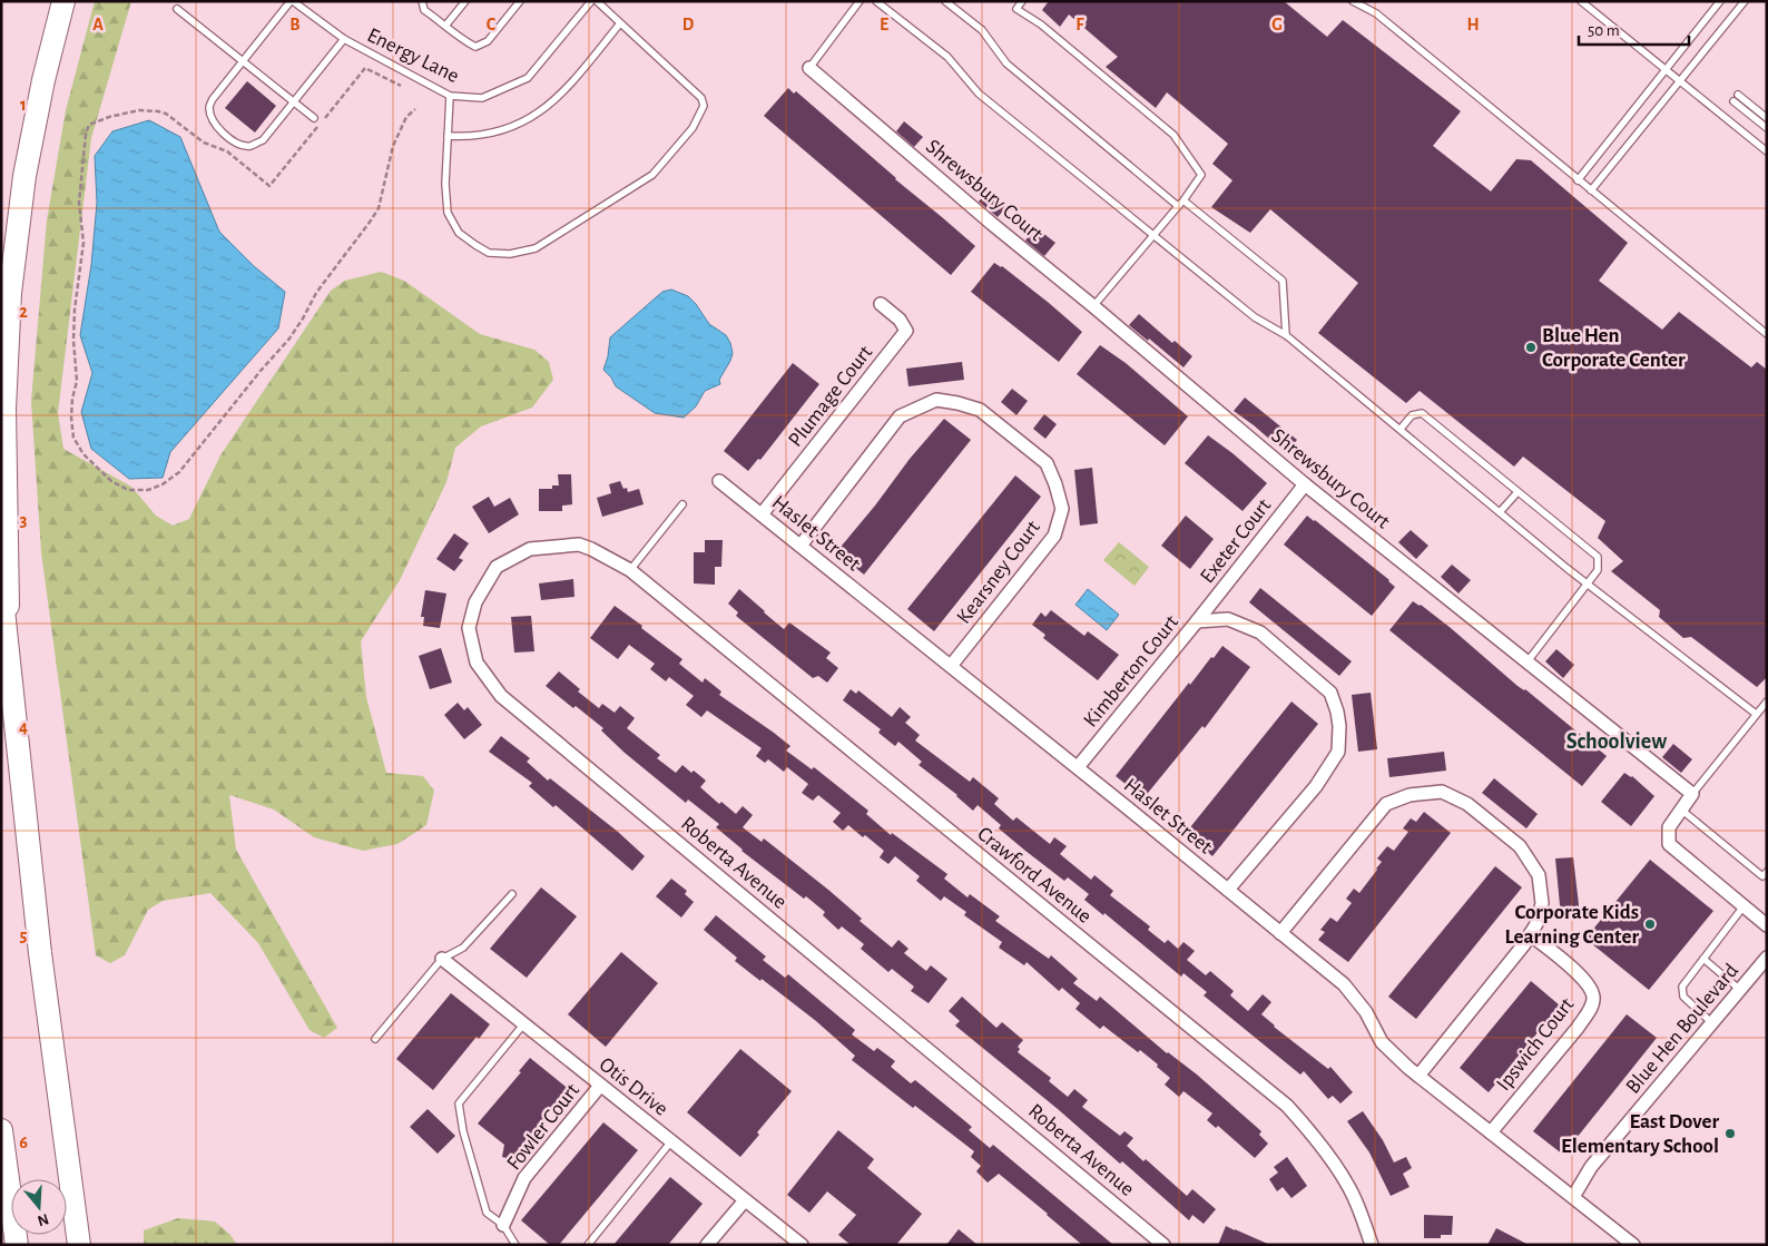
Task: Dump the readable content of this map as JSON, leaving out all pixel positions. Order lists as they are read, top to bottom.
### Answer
{
  "streets": {
    "street": [
      "Shrewsbury Court",
      "Plumage Court",
      "Haslet Street",
      "Exeter Court",
      "Kearsney Court",
      "Kimberton Court",
      "Roberta Avenue",
      "Crawford Avenue",
      "Blue Hen Boulevard",
      "Ipswich Court",
      "Otis Drive",
      "Fowler Court"
    ],
    "lane": ["Energy Lane"]
  },
  "crossings": [
    ["Shrewsbury Court", "Exeter Court"],
    ["Plumage Court", "Haslet Street"],
    ["Haslet Street", "Kearsney Court"],
    ["Haslet Street", "Kimberton Court"],
    ["Haslet Street", "Blue Hen Boulevard"],
    ["Haslet Street", "Ipswich Court"],
    ["Exeter Court", "Kimberton Court"],
    ["Roberta Avenue", "Crawford Avenue"],
    ["Otis Drive", "Fowler Court"]
  ],
  "districts": ["Schoolview"],
  "places": ["Blue Hen Corporate Center", "Corporate Kids Learning Center", "East Dover Elementary School"],
  "scale_bar": "50 m",
  "north": "bottom",
  "grid": {
    "columns": [
      "A",
      "B",
      "C",
      "D",
      "E",
      "F",
      "G",
      "H"
    ],
    "rows": [
      "1",
      "2",
      "3",
      "4",
      "5",
      "6"
    ]
  }
}
